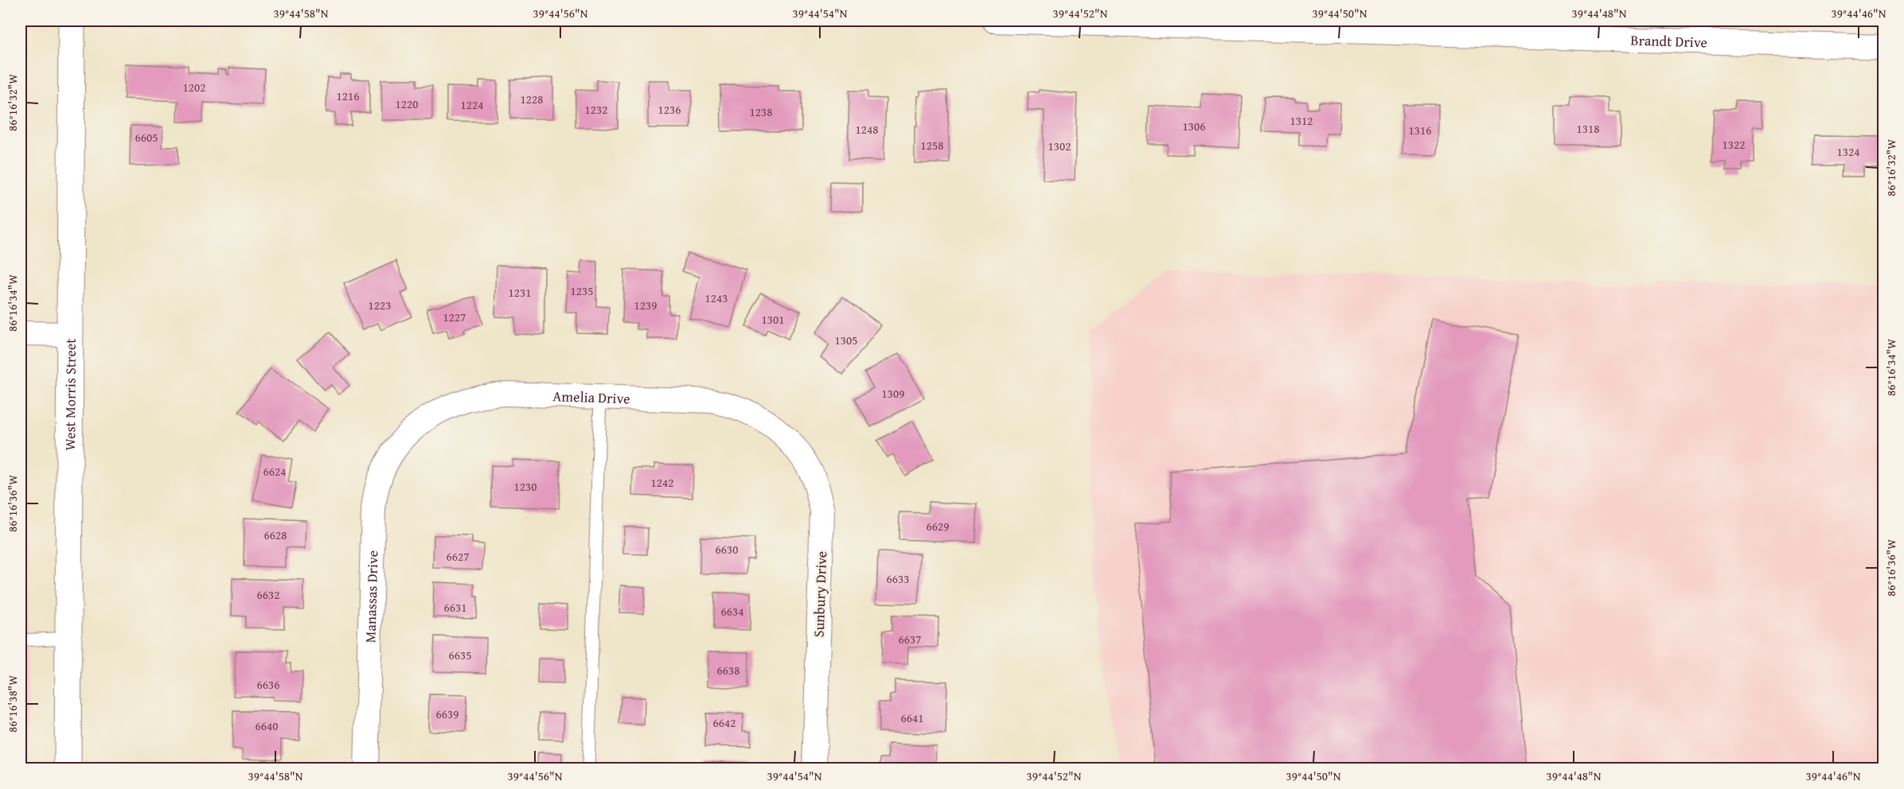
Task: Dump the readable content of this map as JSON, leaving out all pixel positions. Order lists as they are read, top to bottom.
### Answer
{
  "streets": {
    "street": [
      "Brandt Drive",
      "West Morris Street",
      "Amelia Drive",
      "Sunbury Drive",
      "Manassas Drive"
    ]
  },
  "crossings": [
    ["Amelia Drive", "Sunbury Drive"],
    ["Amelia Drive", "Manassas Drive"]
  ],
  "house_numbers": [
    "1202",
    "1216",
    "1228",
    "1220",
    "1224",
    "1232",
    "1236",
    "1238",
    "1312",
    "1306",
    "1318",
    "1248",
    "1316",
    "6605",
    "1322",
    "1258",
    "1302",
    "1324",
    "1235",
    "1231",
    "1243",
    "1223",
    "1239",
    "1227",
    "1301",
    "1305",
    "1309",
    "6624",
    "1242",
    "1230",
    "6629",
    "6628",
    "6630",
    "6627",
    "6633",
    "6632",
    "6631",
    "6634",
    "6637",
    "6635",
    "6638",
    "6636",
    "6639",
    "6641",
    "6642",
    "6640"
  ],
  "coordinates": [
    "39°44'58\"N",
    "39°44'56\"N",
    "39°44'54\"N",
    "39°44'52\"N",
    "39°44'50\"N",
    "39°44'48\"N",
    "39°44'46\"N",
    "86°16'32\"W",
    "86°16'34\"W",
    "86°16'36\"W",
    "86°16'38\"W"
  ]
}
